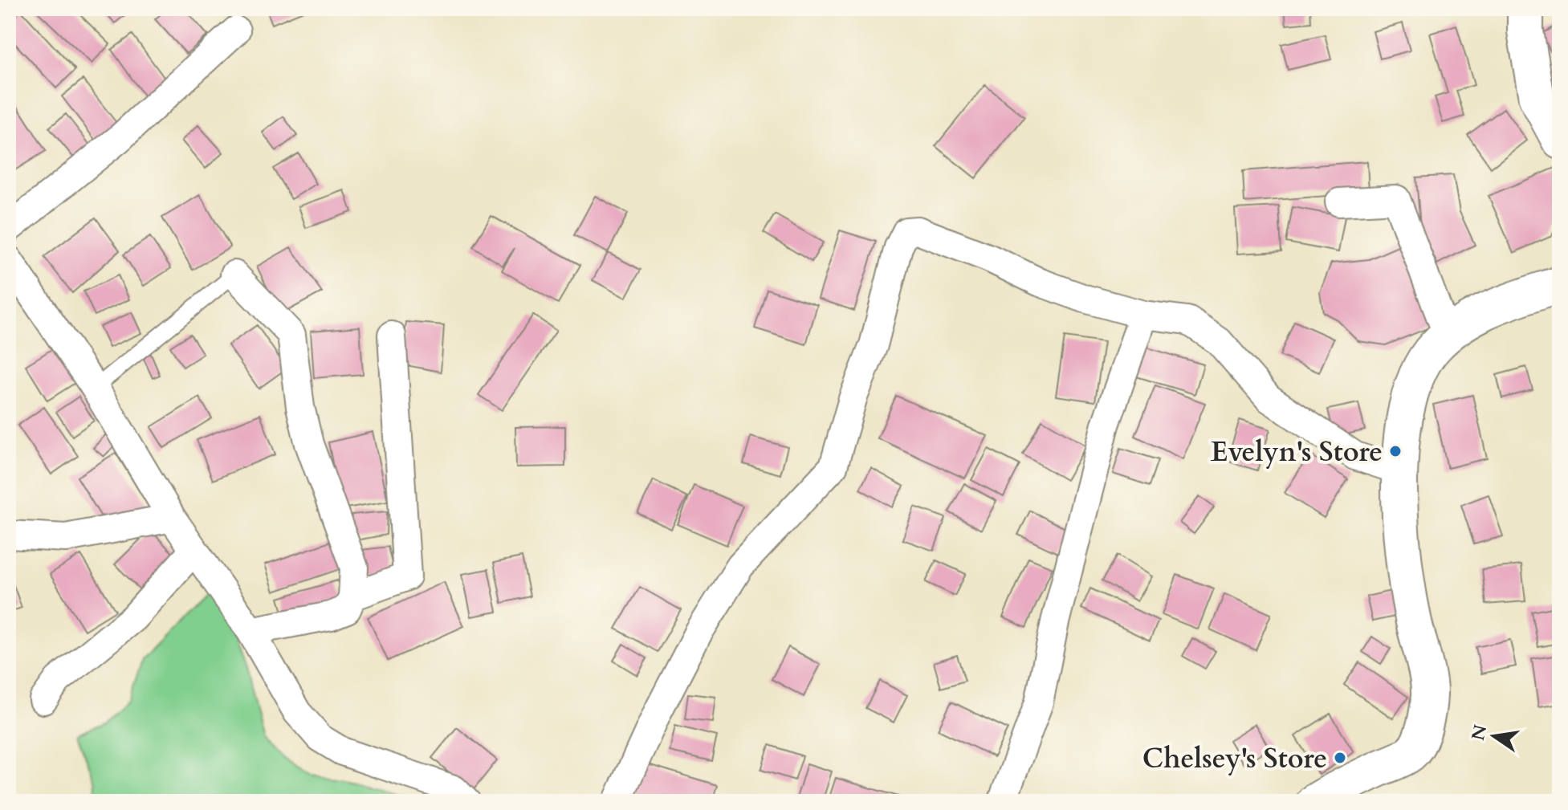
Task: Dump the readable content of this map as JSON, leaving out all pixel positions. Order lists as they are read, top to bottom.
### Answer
{
  "places": ["Evelyn's Store", "Chelsey's Store"],
  "north": "left"
}
